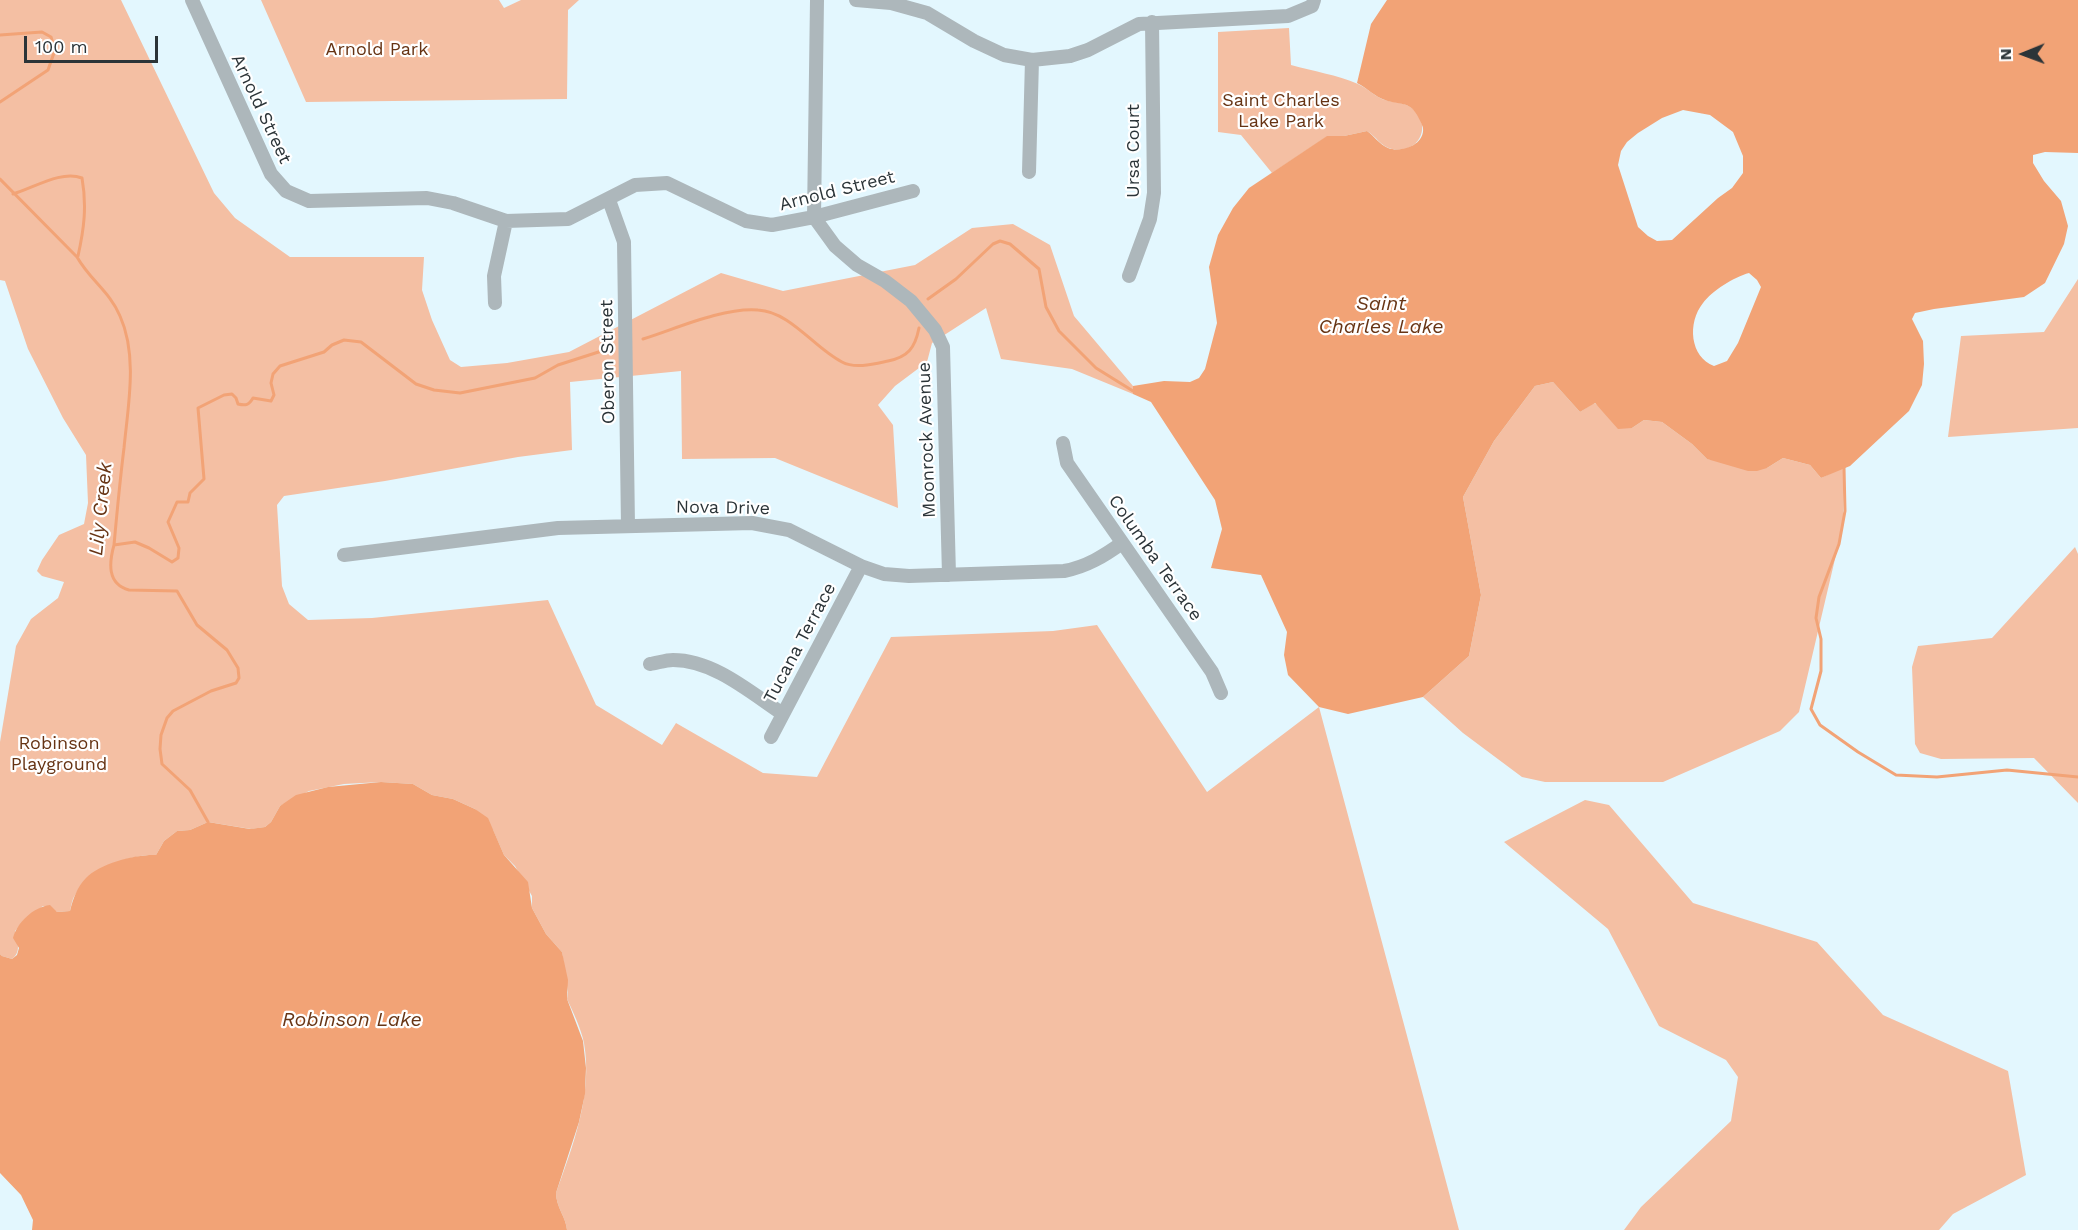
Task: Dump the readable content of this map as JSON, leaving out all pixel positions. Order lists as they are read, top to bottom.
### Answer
{
  "streets": {
    "street": [
      "Arnold Street",
      "Ursa Court",
      "Oberon Street",
      "Moonrock Avenue",
      "Nova Drive",
      "Columba Terrace",
      "Tucana Terrace"
    ]
  },
  "crossings": [
    ["Arnold Street", "Oberon Street"],
    ["Arnold Street", "Moonrock Avenue"],
    ["Oberon Street", "Nova Drive"],
    ["Moonrock Avenue", "Nova Drive"],
    ["Nova Drive", "Columba Terrace"],
    ["Nova Drive", "Tucana Terrace"]
  ],
  "water": ["Saint Charles Lake", "Lily Creek", "Robinson Lake"],
  "parks": ["Arnold Park", "Saint Charles Lake Park", "Robinson Playground"],
  "scale_bar": "100 m",
  "north": "left"
}
